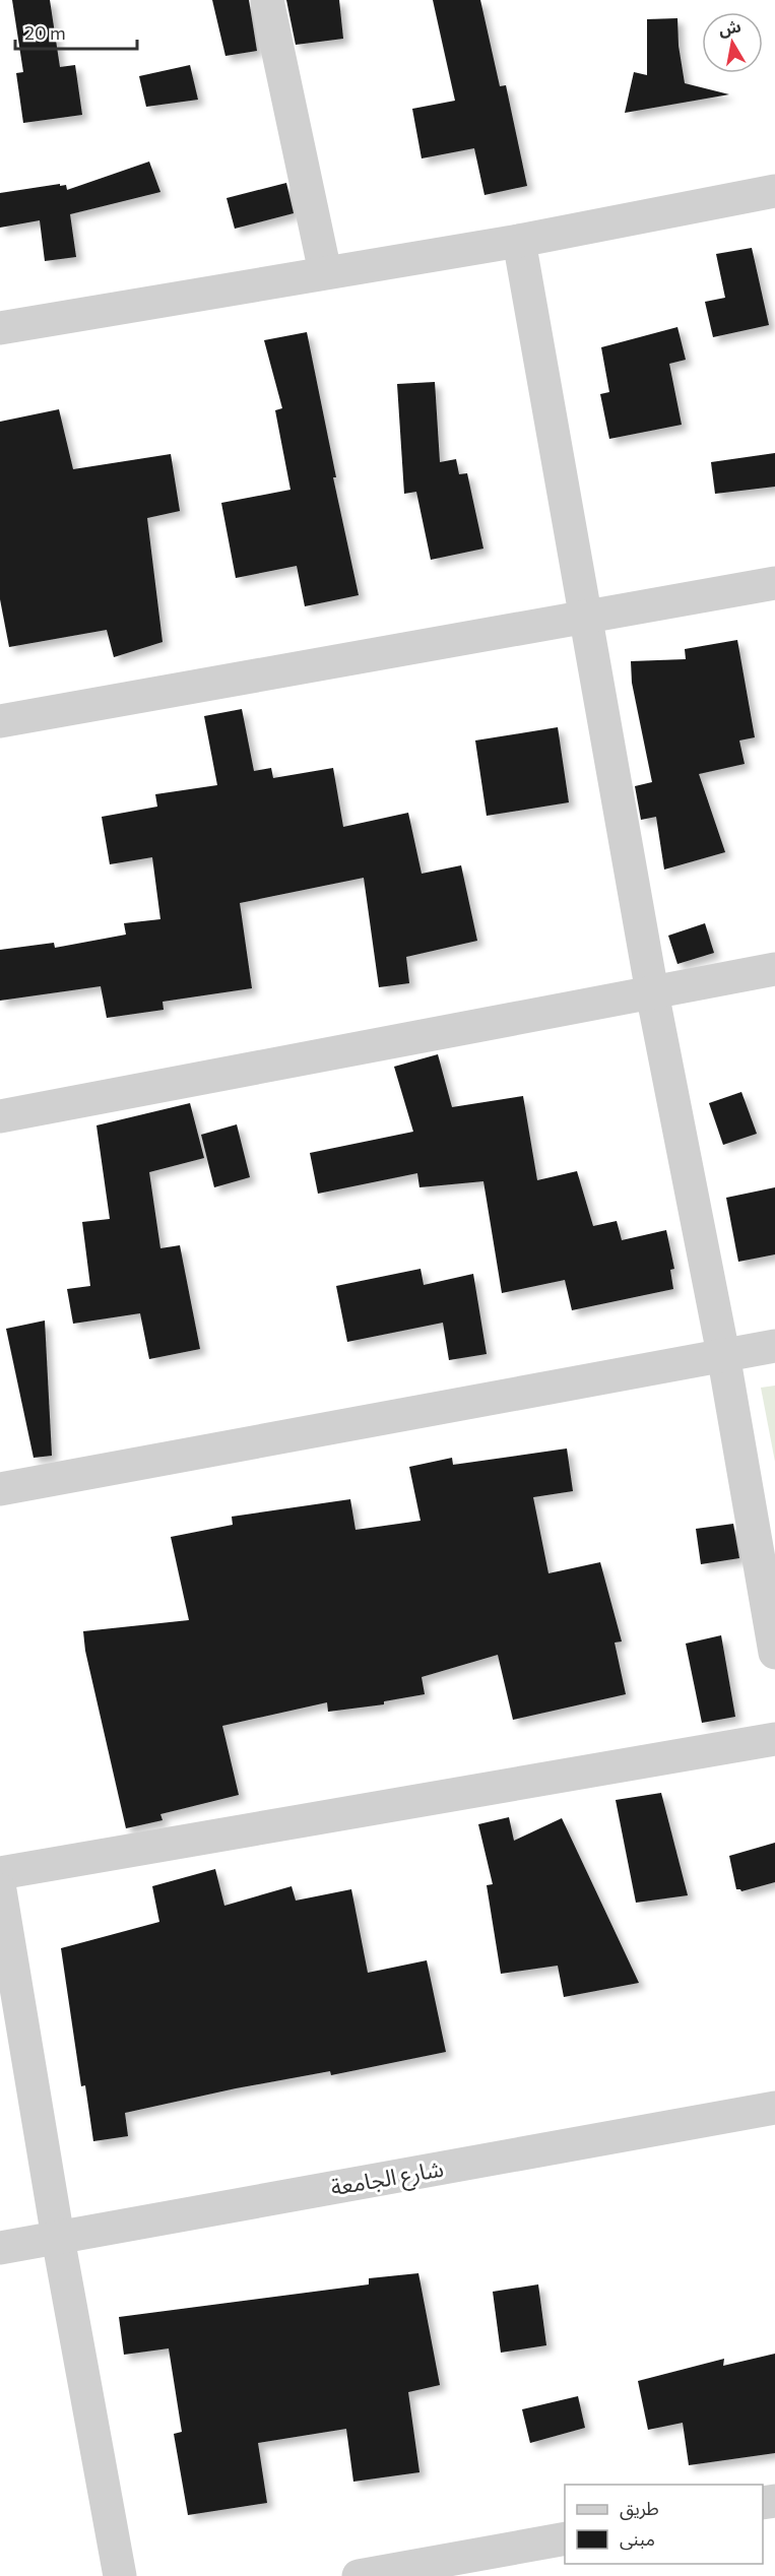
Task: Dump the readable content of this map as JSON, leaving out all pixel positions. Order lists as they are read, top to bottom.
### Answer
{
  "streets": {
    "street": ["شارع الجامعة"]
  },
  "legend": ["طريق", "مبنى"],
  "scale_bar": "20 m",
  "north": "top"
}
